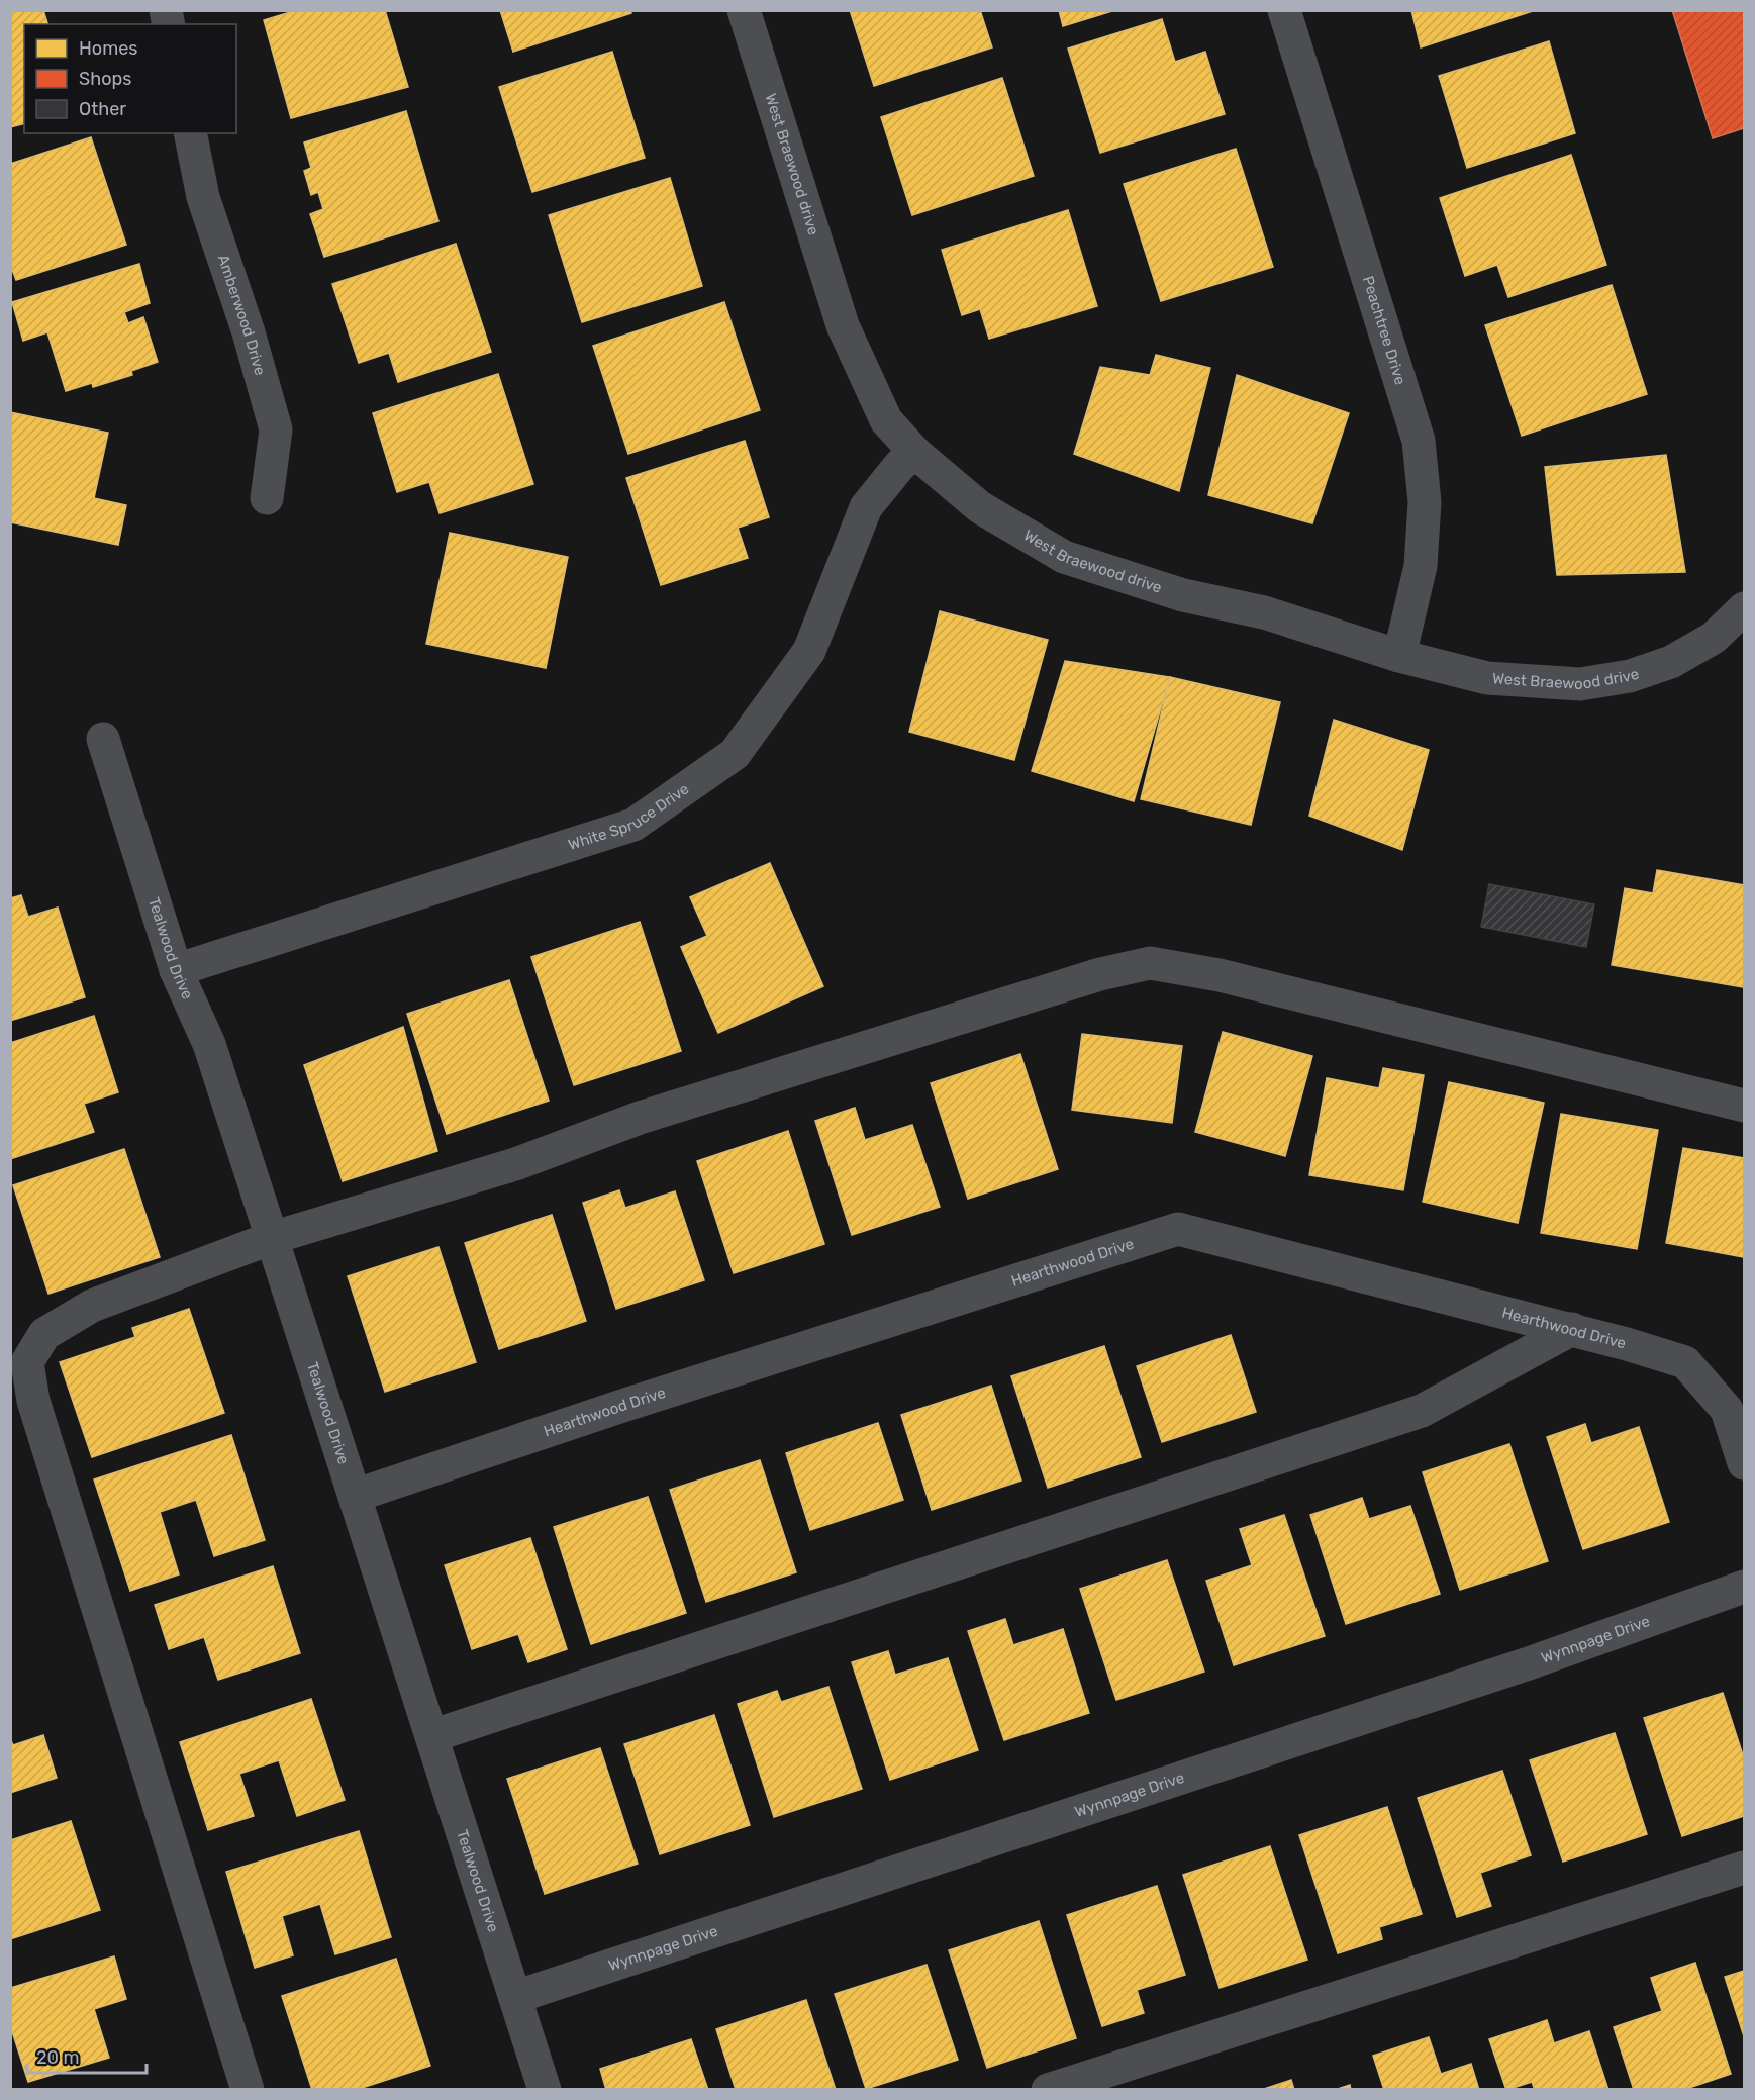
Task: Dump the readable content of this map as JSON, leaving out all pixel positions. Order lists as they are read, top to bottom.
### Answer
{
  "streets": {
    "street": [
      "West Braewood drive",
      "Amberwood Drive",
      "Peachtree Drive",
      "White Spruce Drive",
      "Tealwood Drive",
      "Hearthwood Drive",
      "Wynnpage Drive"
    ]
  },
  "crossings": [
    ["West Braewood drive", "Peachtree Drive"],
    ["West Braewood drive", "White Spruce Drive"],
    ["White Spruce Drive", "Tealwood Drive"],
    ["Tealwood Drive", "Hearthwood Drive"],
    ["Tealwood Drive", "Wynnpage Drive"]
  ],
  "legend": ["Homes", "Shops", "Other"],
  "scale_bar": "20 m"
}
